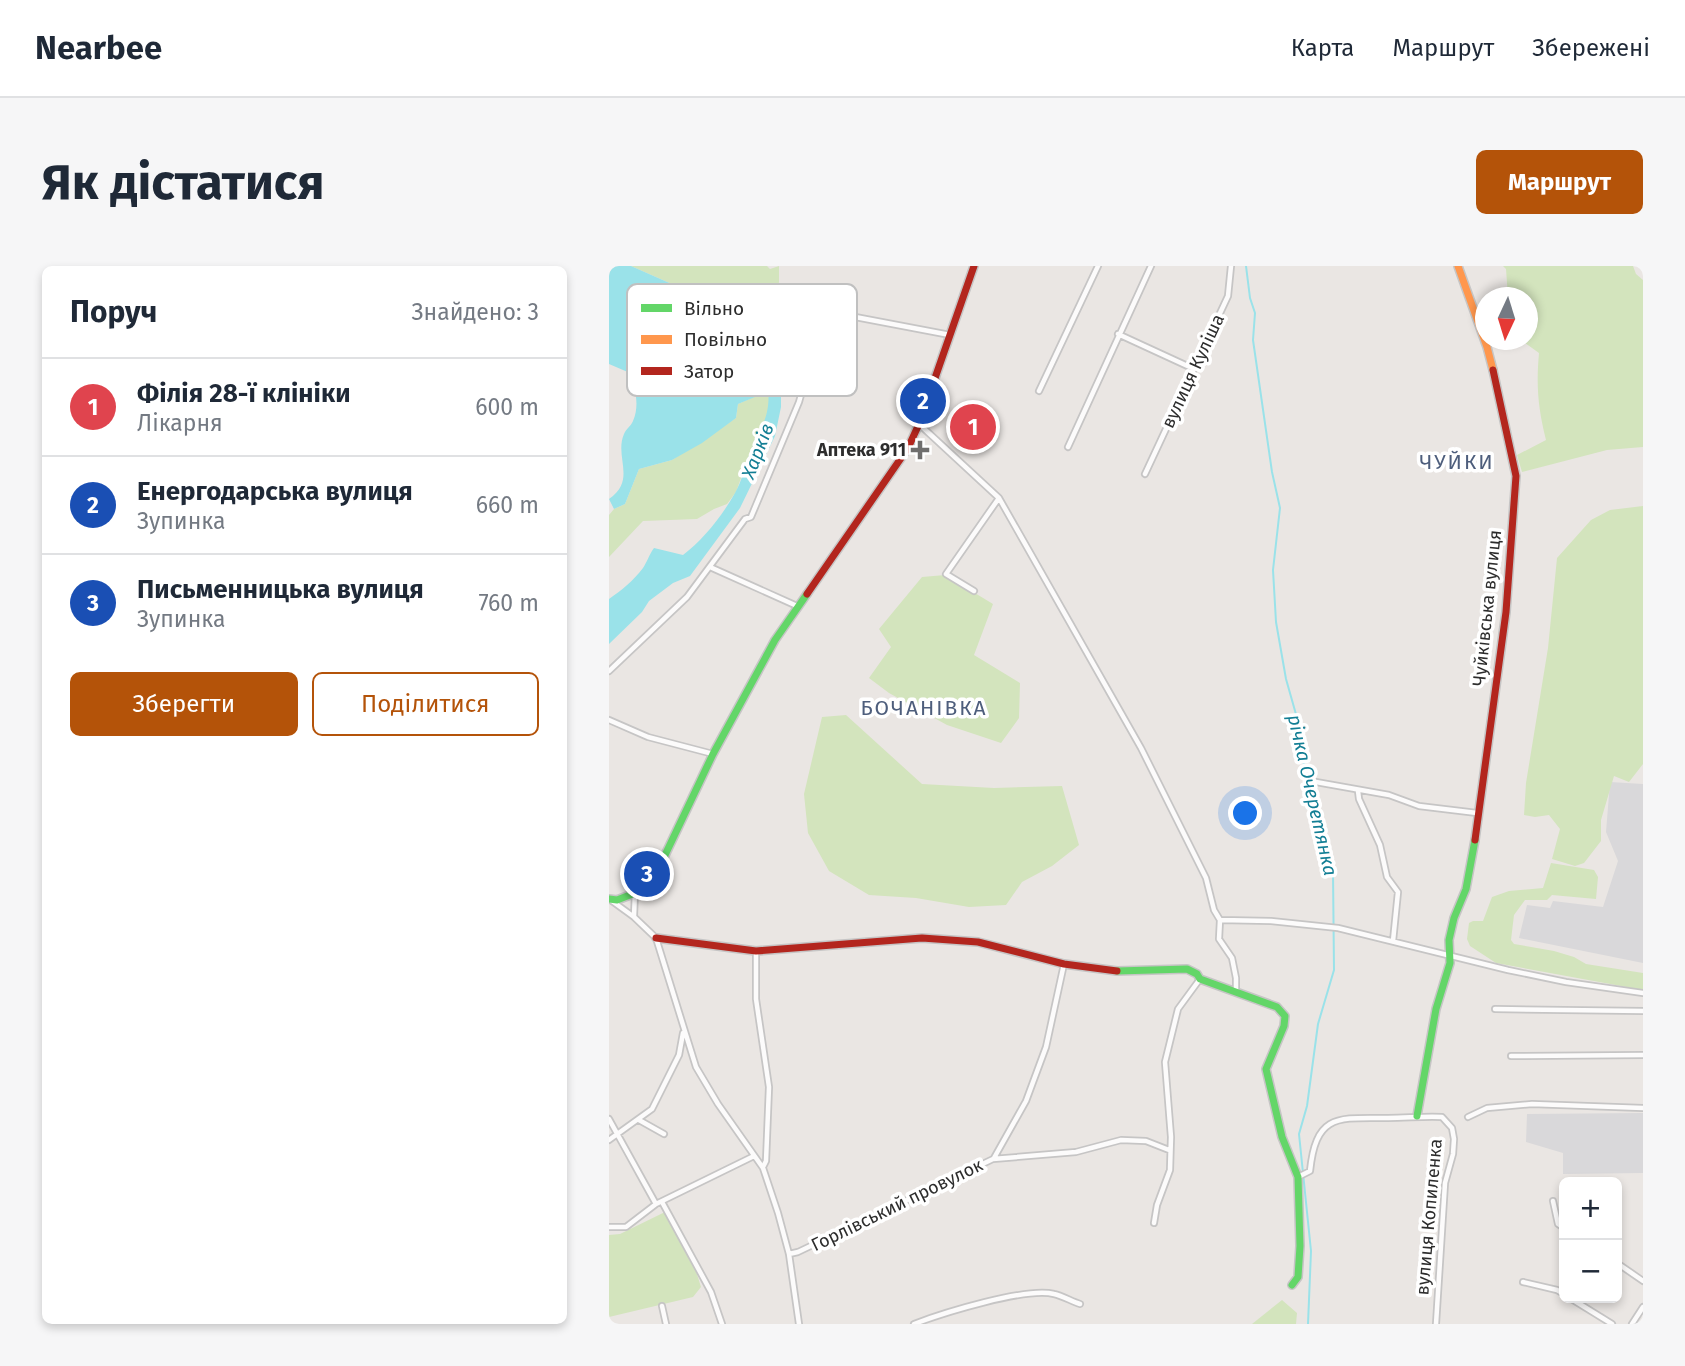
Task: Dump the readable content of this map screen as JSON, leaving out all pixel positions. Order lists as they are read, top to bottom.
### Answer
{
  "streets": {
    "street": [
      "вулиця Куліша",
      "Чуйківська вулиця",
      "Горлівський провулок",
      "вулиця Копиленка"
    ]
  },
  "crossings": [
    ["Чуйківська вулиця", "вулиця Копиленка"]
  ],
  "districts": ["ЧУЙКИ", "БОЧАНІВКА"],
  "water": ["Харків", "річка Очеретянка"],
  "places": {
    "health": ["Аптека 911"]
  },
  "legend": ["Вільно", "Повільно", "Затор"],
  "north": "bottom",
  "page": {
    "header": "Nearbee",
    "nav": ["Карта", "Маршрут", "Збережені"],
    "buttons": [
      "Маршрут",
      ["Зберегти", "Поділитися"]
    ],
    "title": "Як дістатися",
    "heading": ["Поруч", "Знайдено: 3"],
    "list": [
      {
        "mark": "1",
        "name": "Філія 28-ї клініки",
        "note": "Лікарня",
        "value": "600 m"
      },
      {
        "mark": "2",
        "name": "Енергодарська вулиця",
        "note": "Зупинка",
        "value": "660 m"
      },
      {
        "mark": "3",
        "name": "Письменницька вулиця",
        "note": "Зупинка",
        "value": "760 m"
      }
    ],
    "pins": ["2", "1", "3"],
    "map_buttons": ["+", "−"]
  }
}
